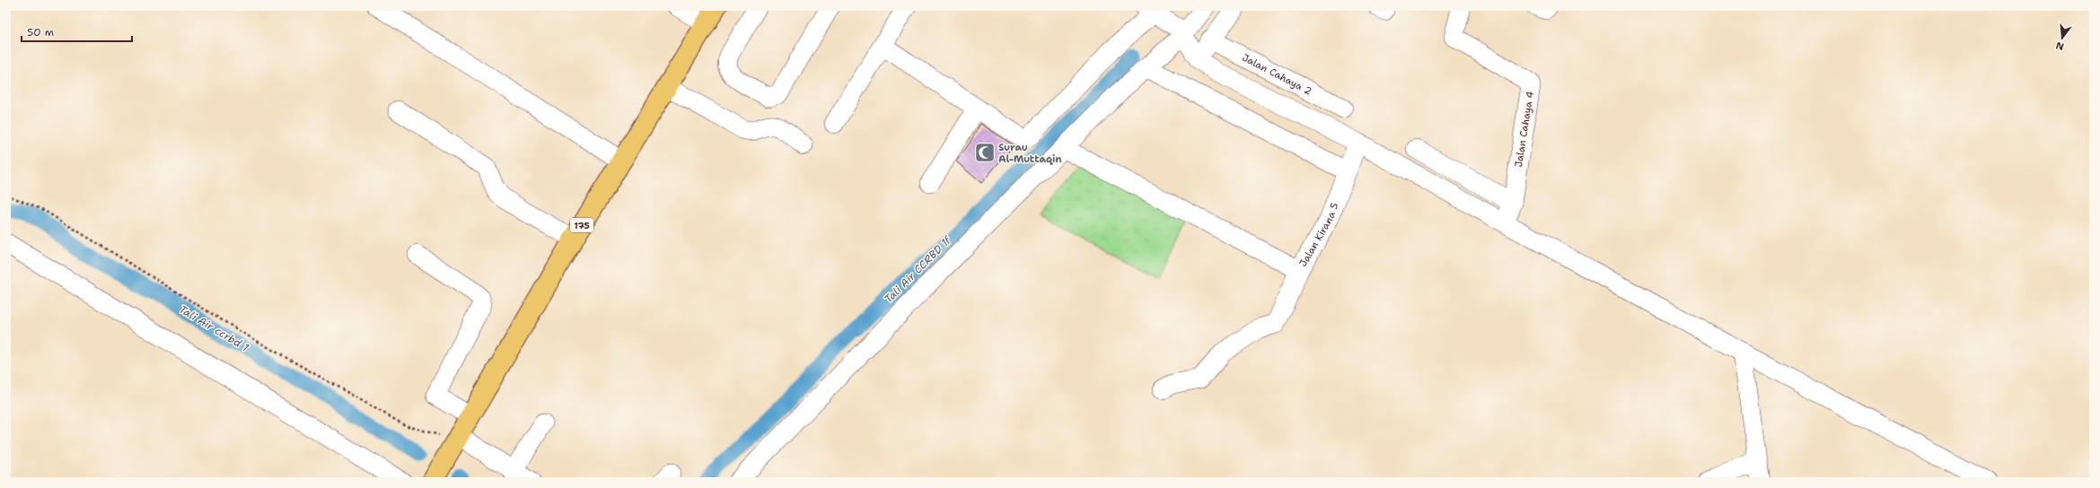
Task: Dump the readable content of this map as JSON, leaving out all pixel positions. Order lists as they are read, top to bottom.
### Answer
{
  "streets": {
    "main road": ["175"],
    "street": ["Jalan Cahaya 2", "Jalan Cahaya 4", "Jalan Kirana 5"]
  },
  "water": ["Tali Air CCRBD 1f", "Tali Air ccrbd 1"],
  "places": {
    "mosque": ["Surau Al-Muttaqin"]
  },
  "scale_bar": "50 m",
  "north": "bottom"
}
